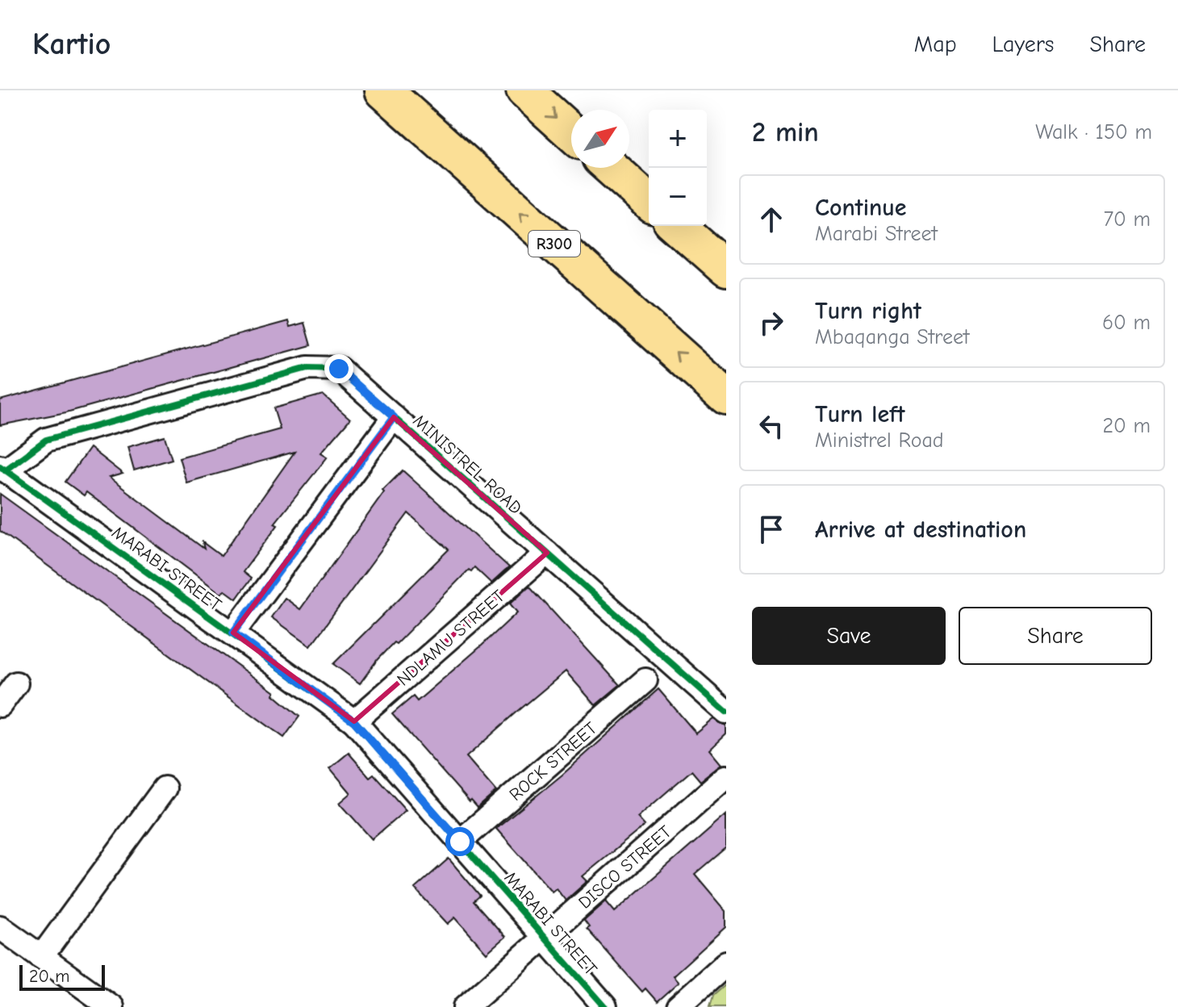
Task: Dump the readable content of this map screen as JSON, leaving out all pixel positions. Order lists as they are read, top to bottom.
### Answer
{
  "streets": {
    "highway": ["R300"],
    "street": [
      "MINISTREL ROAD",
      "MARABI STREET",
      "NDLAMU STREET",
      "ROCK STREET",
      "DISCO STREET"
    ]
  },
  "crossings": [
    ["MINISTREL ROAD", "MARABI STREET"],
    ["MINISTREL ROAD", "NDLAMU STREET"],
    ["MARABI STREET", "NDLAMU STREET"],
    ["MARABI STREET", "ROCK STREET"],
    ["MARABI STREET", "DISCO STREET"]
  ],
  "scale_bar": "20 m",
  "north": "top right",
  "page": {
    "header": "Kartio",
    "nav": ["Map", "Layers", "Share"],
    "heading": ["2 min", "Walk · 150 m"],
    "map_buttons": ["+", "−"],
    "list": [
      ["Continue", "Marabi Street", "70 m"],
      ["Turn right", "Mbaqanga Street", "60 m"],
      ["Turn left", "Ministrel Road", "20 m"],
      "Arrive at destination"
    ],
    "buttons": ["Save", "Share"],
    "scale": "20 m"
  }
}
